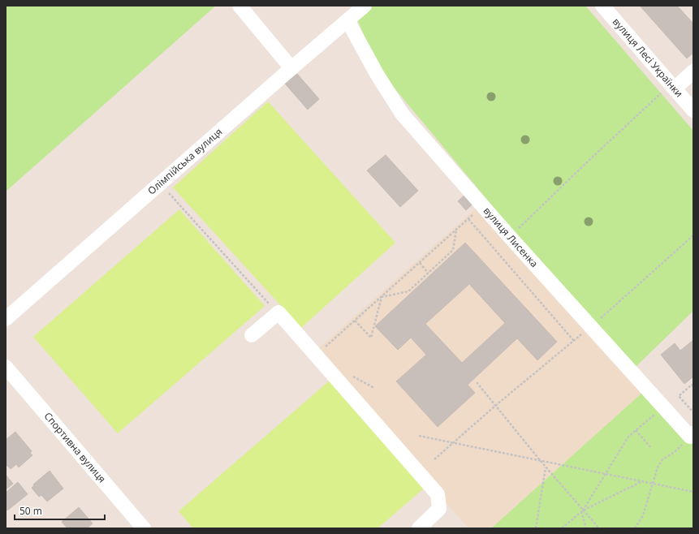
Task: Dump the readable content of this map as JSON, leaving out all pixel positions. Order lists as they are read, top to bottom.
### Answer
{
  "streets": {
    "street": [
      "вулиця Лесі Українки",
      "Олімпійська вулиця",
      "вулиця Лисенка",
      "Спортивна вулиця"
    ]
  },
  "crossings": [
    ["Олімпійська вулиця", "вулиця Лисенка"]
  ],
  "scale_bar": "50 m"
}
